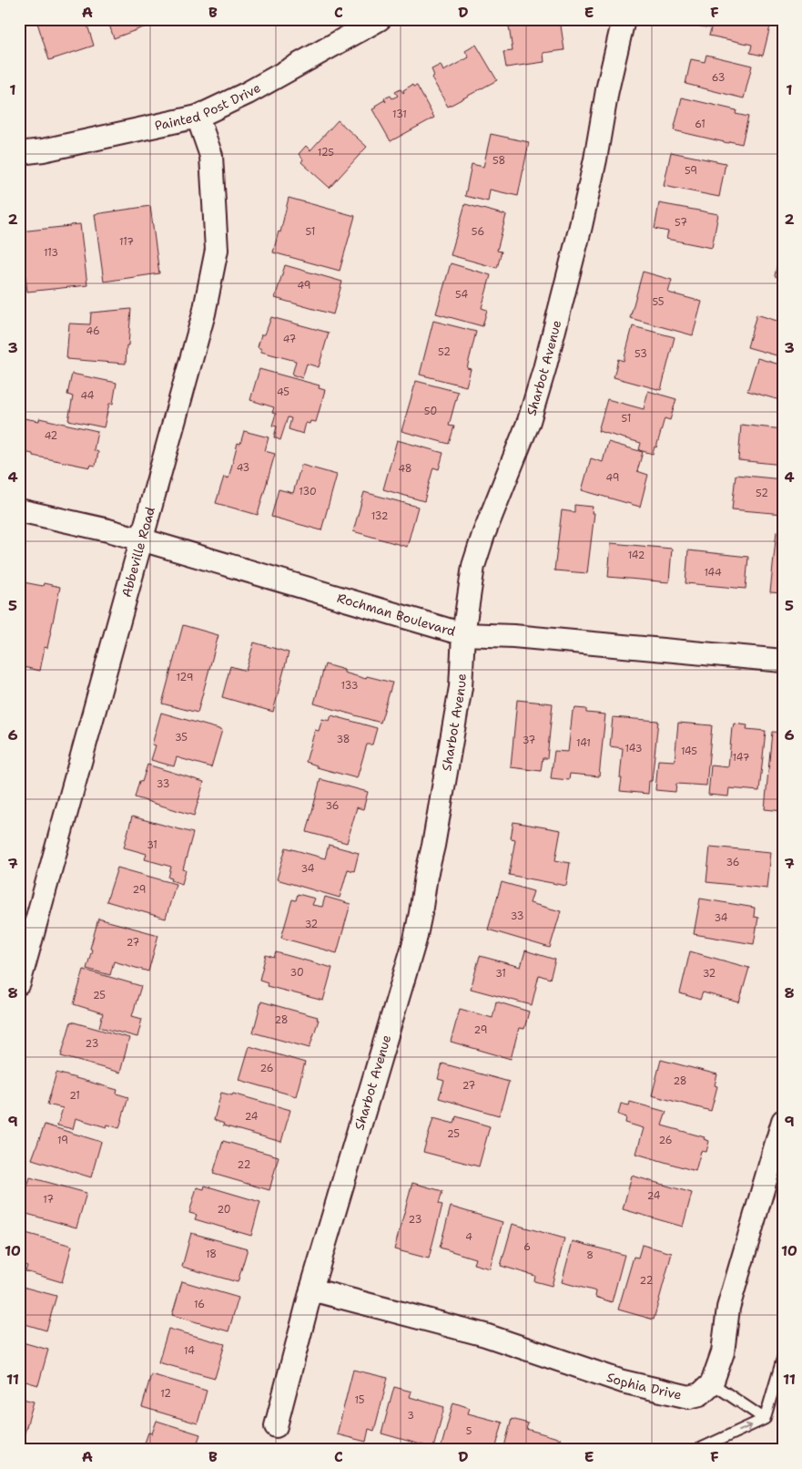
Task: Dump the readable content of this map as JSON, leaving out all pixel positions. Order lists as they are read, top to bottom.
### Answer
{
  "streets": {
    "street": [
      "Painted Post Drive",
      "Sharbot Avenue",
      "Abbeville Road",
      "Rochman Boulevard",
      "Sophia Drive"
    ]
  },
  "crossings": [
    ["Painted Post Drive", "Abbeville Road"],
    ["Sharbot Avenue", "Rochman Boulevard"],
    ["Sharbot Avenue", "Sophia Drive"],
    ["Abbeville Road", "Rochman Boulevard"]
  ],
  "house_numbers": [
    "63",
    "131",
    "61",
    "125",
    "58",
    "59",
    "57",
    "51",
    "56",
    "117",
    "113",
    "49",
    "54",
    "55",
    "46",
    "47",
    "52",
    "53",
    "45",
    "44",
    "50",
    "51",
    "42",
    "43",
    "48",
    "49",
    "130",
    "52",
    "132",
    "142",
    "144",
    "129",
    "133",
    "35",
    "38",
    "37",
    "141",
    "143",
    "145",
    "147",
    "33",
    "36",
    "31",
    "36",
    "34",
    "29",
    "33",
    "34",
    "32",
    "27",
    "30",
    "31",
    "32",
    "25",
    "28",
    "29",
    "23",
    "26",
    "28",
    "27",
    "21",
    "24",
    "25",
    "19",
    "26",
    "22",
    "24",
    "17",
    "20",
    "23",
    "4",
    "6",
    "18",
    "8",
    "22",
    "16",
    "14",
    "12",
    "15",
    "3",
    "5"
  ],
  "grid": {
    "columns": [
      "A",
      "B",
      "C",
      "D",
      "E",
      "F"
    ],
    "rows": [
      "1",
      "2",
      "3",
      "4",
      "5",
      "6",
      "7",
      "8",
      "9",
      "10",
      "11"
    ]
  }
}
